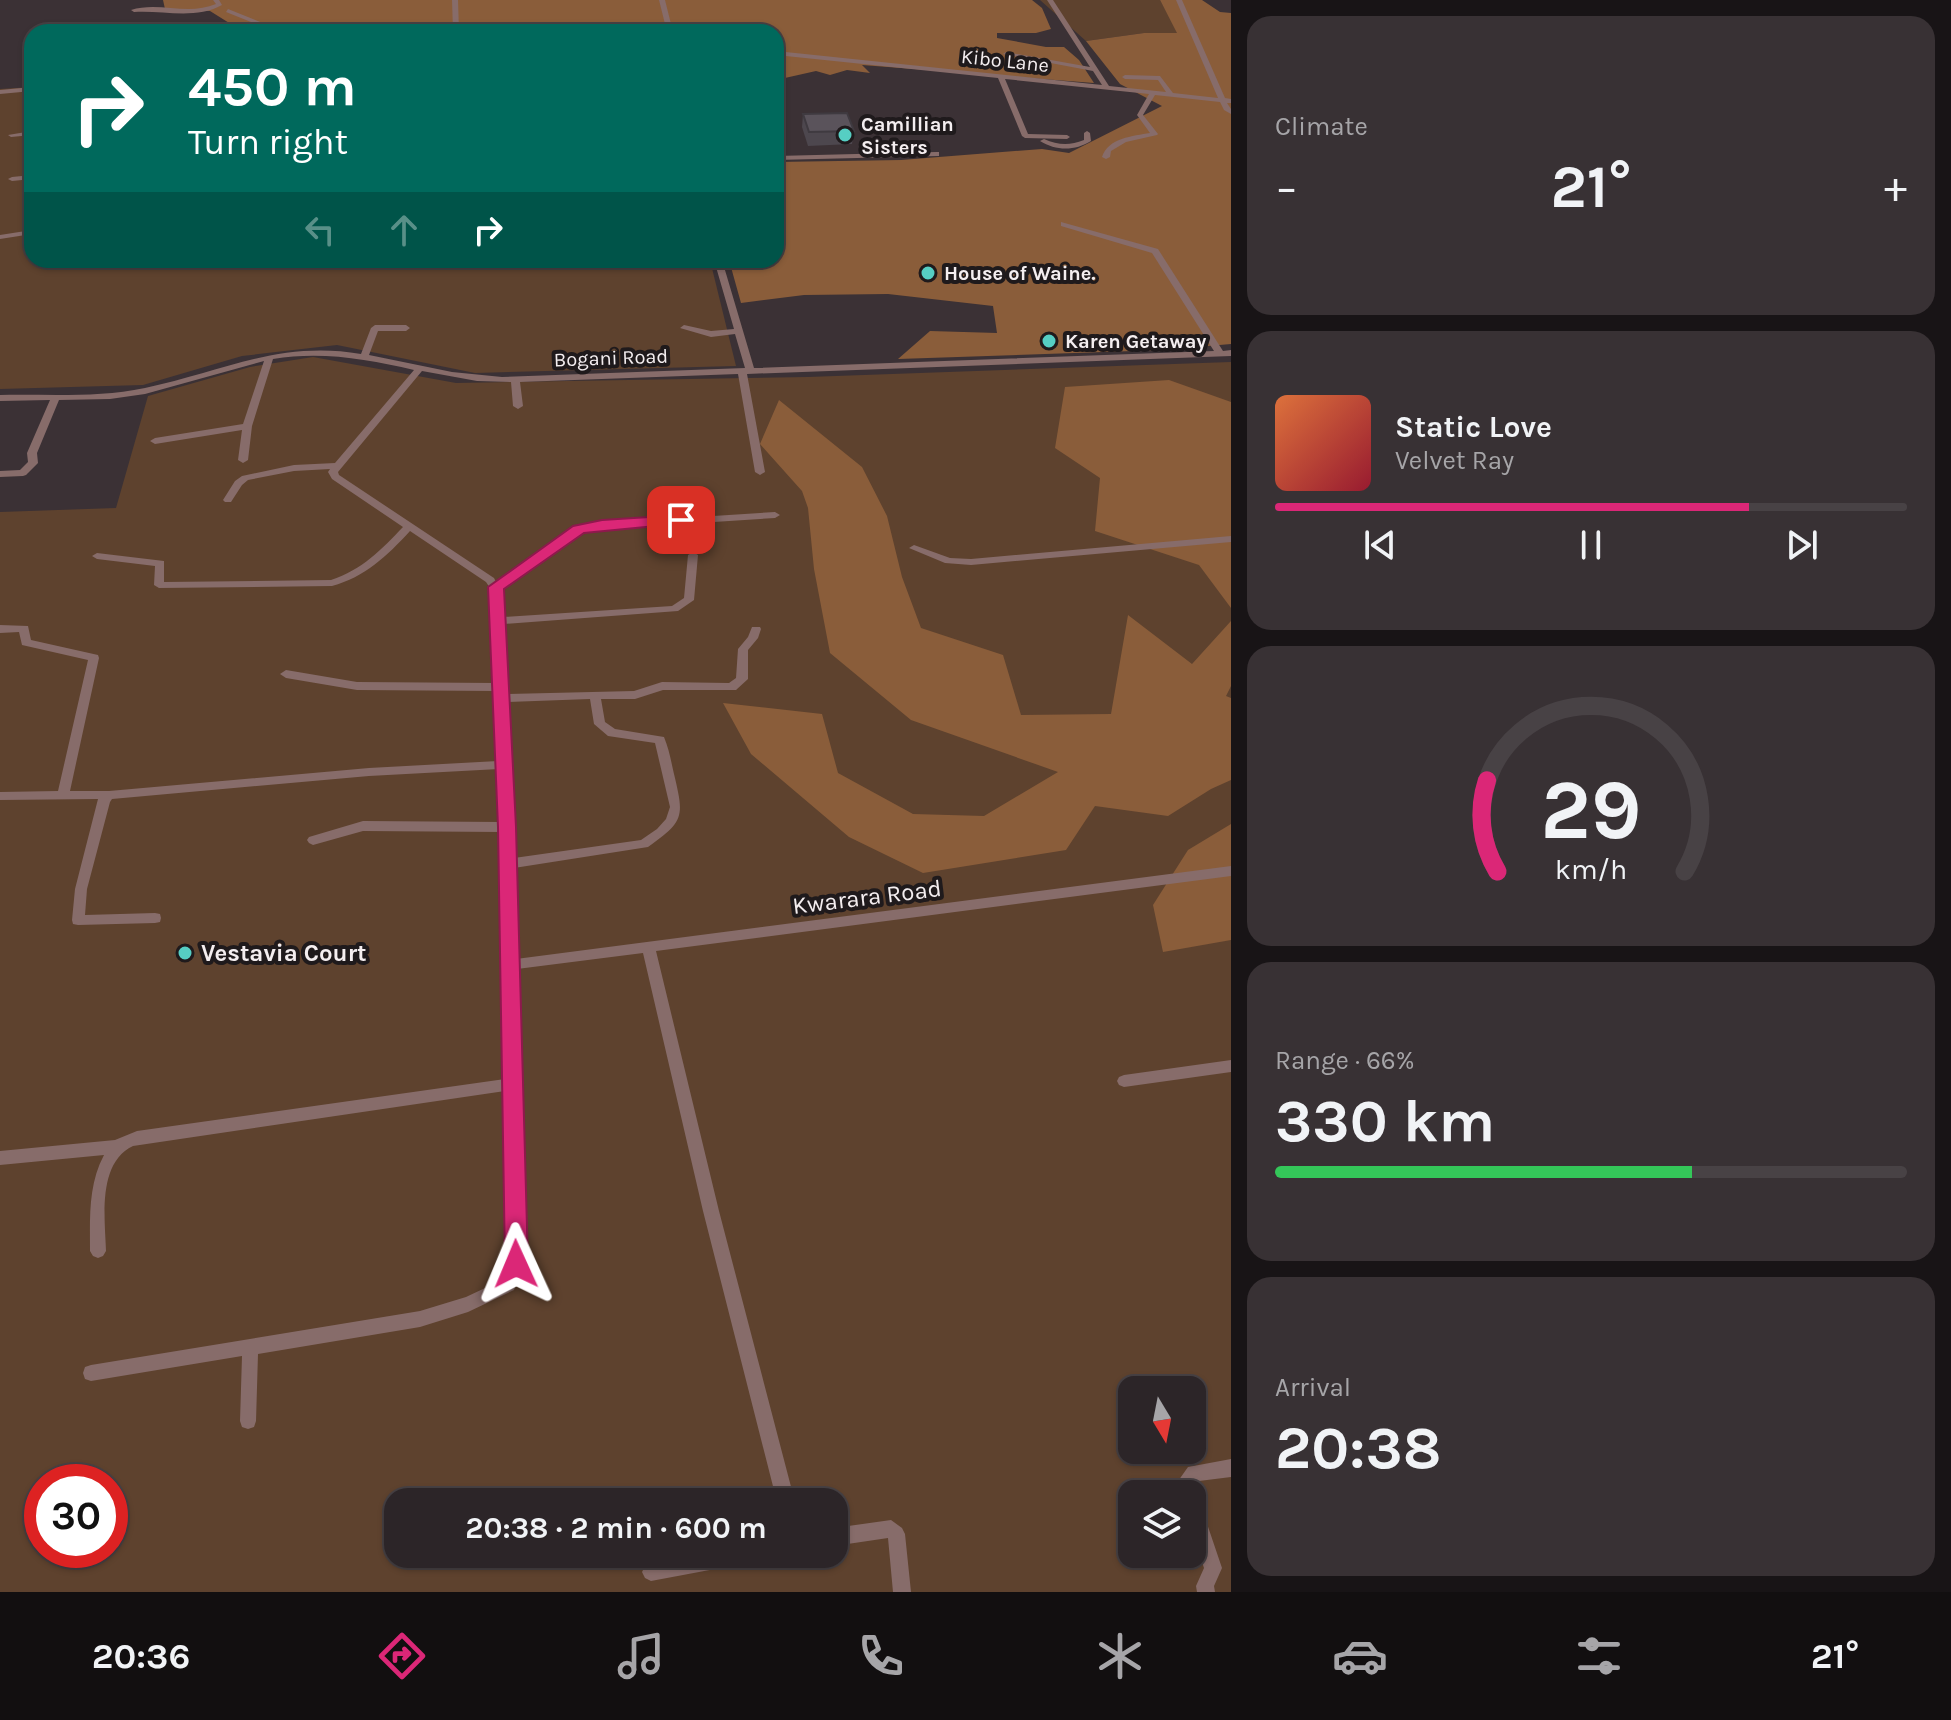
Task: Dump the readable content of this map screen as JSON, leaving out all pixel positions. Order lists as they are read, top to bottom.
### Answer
{
  "streets": {
    "street": ["Kibo Lane", "Bogani Road", "Kwarara Road"]
  },
  "places": [
    "Camillian Sisters",
    "House of Waine.",
    "Karen Getaway",
    "Vestavia Court"
  ],
  "north": "bottom",
  "page": {
    "tile": [
      "Climate",
      ["Range · 66%", "330 km"],
      ["Arrival", "20:38"]
    ],
    "turn": ["450 m", "Turn right"],
    "heat": ["−", "21°", "+"],
    "song": ["Static Love", "Velvet Ray"],
    "limit": "30",
    "trip": "20:38 · 2 min · 600 m",
    "tabs": ["20:36", "21°"],
    "gauge": ["29", "km/h"]
  }
}
